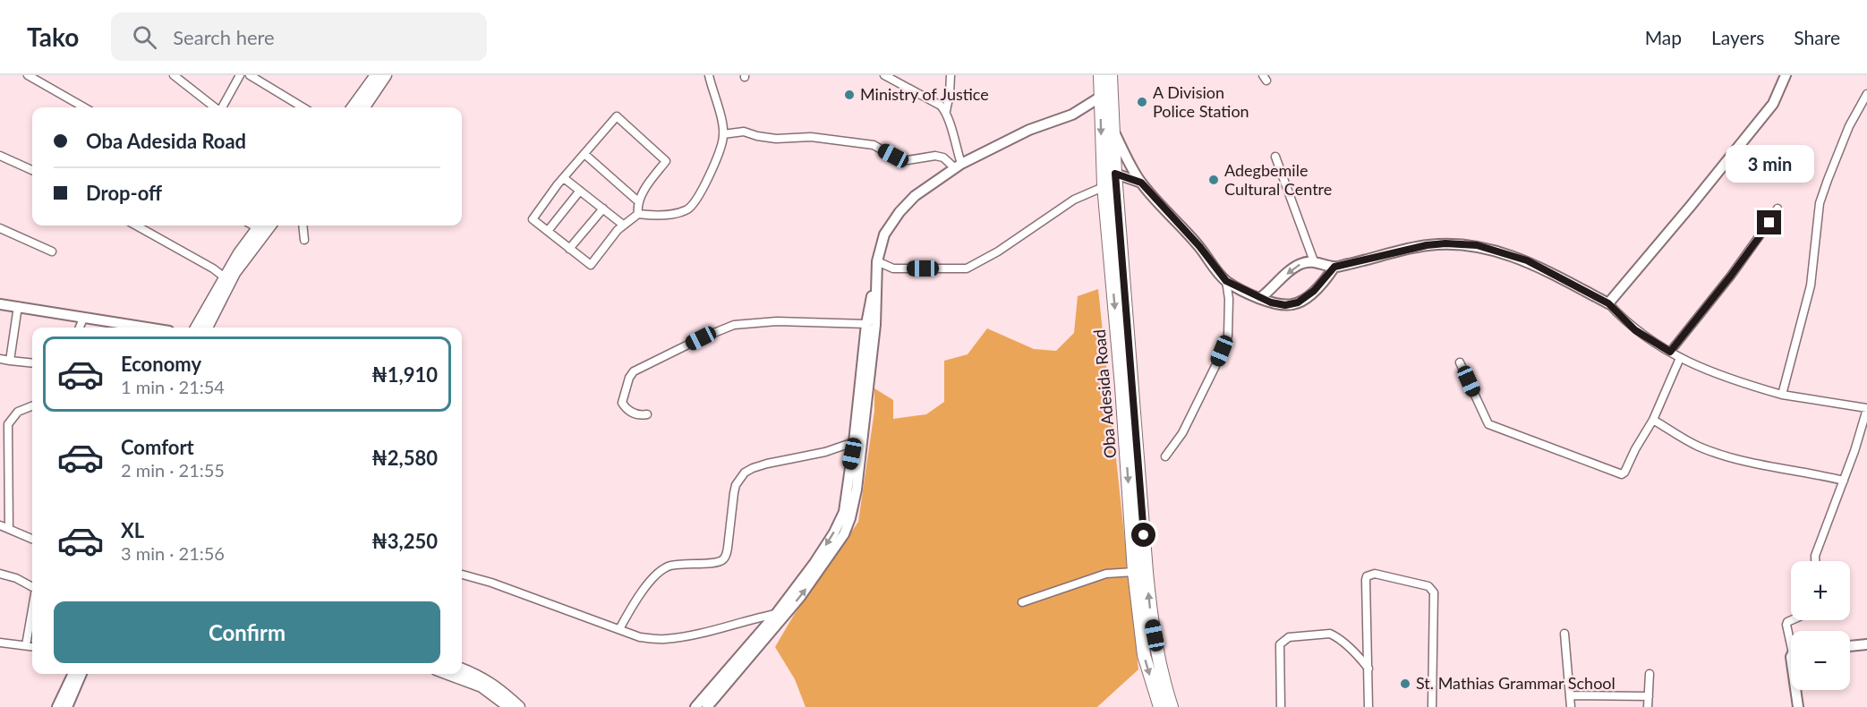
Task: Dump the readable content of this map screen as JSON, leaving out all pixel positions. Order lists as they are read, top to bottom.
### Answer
{
  "streets": {
    "main road": ["Oba Adesida Road"]
  },
  "places": [
    "Ministry of Justice",
    "A Division Police Station",
    "Adegbemile Cultural Centre",
    "St. Mathias Grammar School"
  ],
  "page": {
    "header": "Tako",
    "search": "Search here",
    "nav": ["Map", "Layers", "Share"],
    "banner": ["Oba Adesida Road", "Drop-off"],
    "bubble": "3 min",
    "list": [
      {
        "name": "Economy",
        "note": "1 min · 21:54",
        "value": "₦1,910"
      },
      {
        "name": "Comfort",
        "note": "2 min · 21:55",
        "value": "₦2,580"
      },
      {
        "name": "XL",
        "note": "3 min · 21:56",
        "value": "₦3,250"
      }
    ],
    "map_buttons": ["+", "−"],
    "buttons": "Confirm"
  }
}
